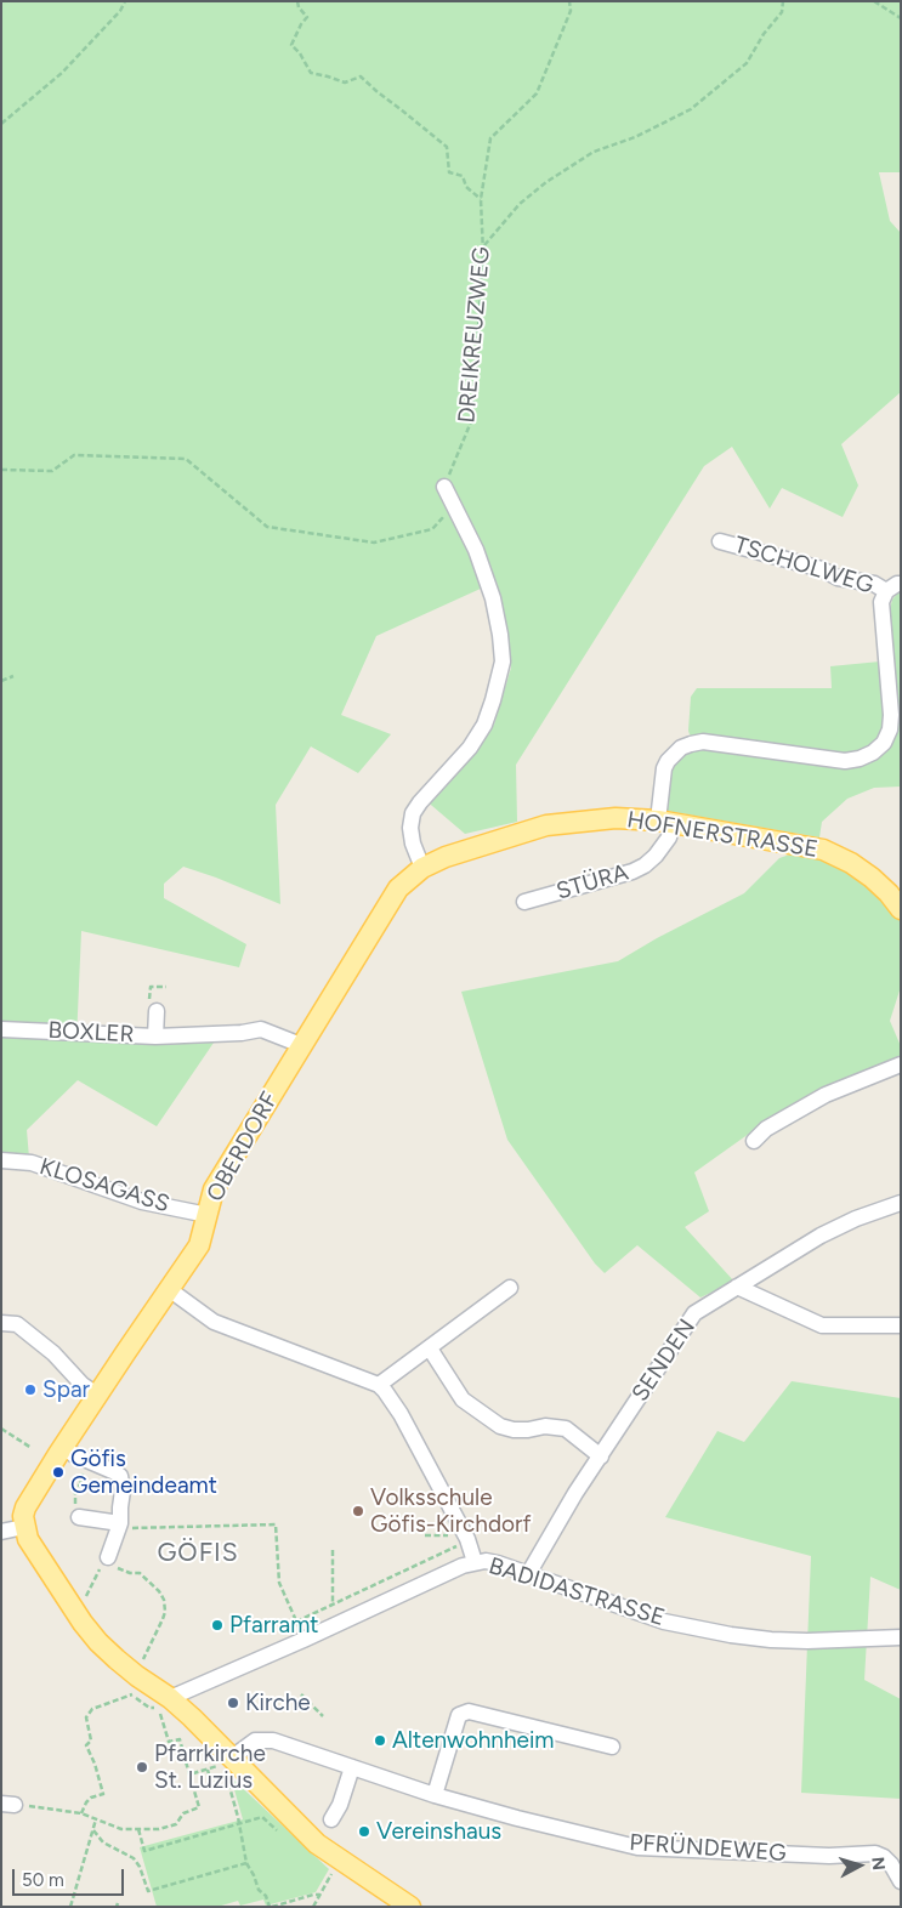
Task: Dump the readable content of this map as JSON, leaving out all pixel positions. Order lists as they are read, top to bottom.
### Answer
{
  "streets": {
    "main road": ["HOFNERSTRASSE", "OBERDORF"],
    "street": [
      "TSCHOLWEG",
      "STÜRA",
      "BOXLER",
      "KLOSAGASS",
      "SENDEN",
      "BADIDASTRASSE",
      "PFRÜNDEWEG"
    ],
    "path": ["DREIKREUZWEG"]
  },
  "crossings": [
    ["TSCHOLWEG", "STÜRA"],
    ["HOFNERSTRASSE", "STÜRA"],
    ["HOFNERSTRASSE", "OBERDORF"],
    ["OBERDORF", "KLOSAGASS"],
    ["SENDEN", "BADIDASTRASSE"]
  ],
  "districts": ["GÖFIS"],
  "places": [
    "Spar",
    "Göfis Gemeindeamt",
    "Volksschule Göfis-Kirchdorf",
    "Pfarramt",
    "Kirche",
    "Altenwohnheim",
    "Pfarrkirche St. Luzius",
    "Vereinshaus"
  ],
  "scale_bar": "50 m",
  "north": "right"
}
